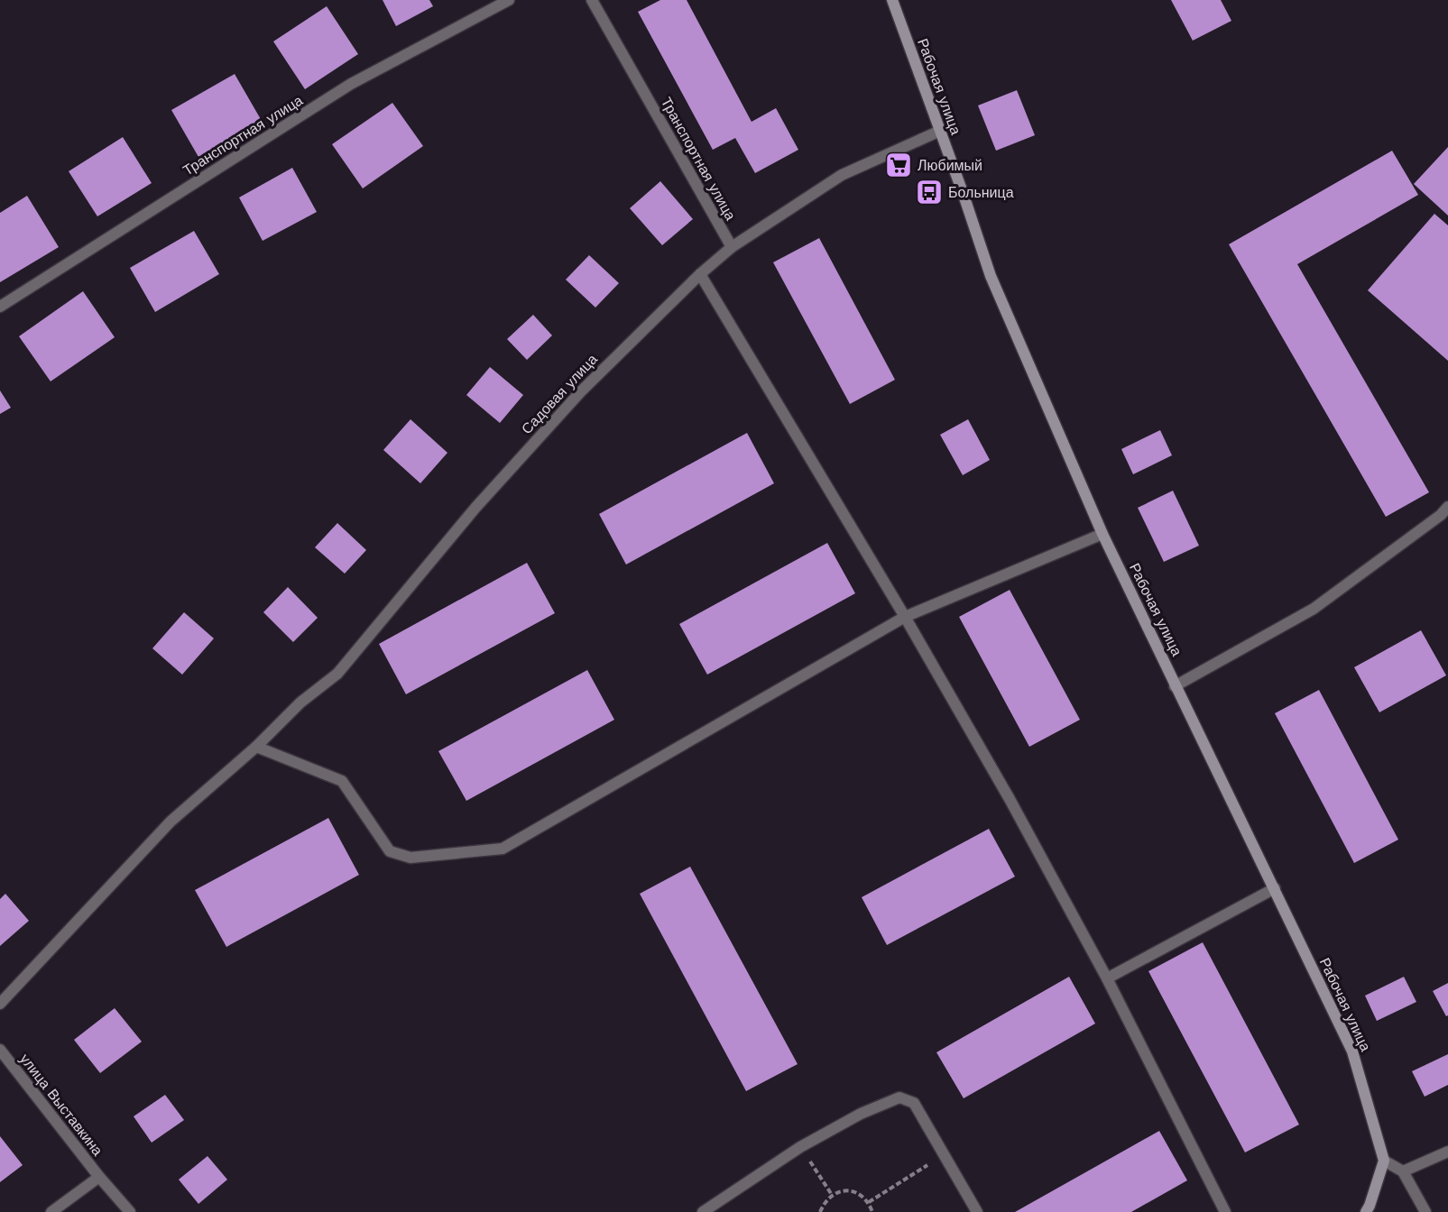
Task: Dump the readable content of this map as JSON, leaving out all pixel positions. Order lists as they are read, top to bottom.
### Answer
{
  "streets": {
    "main road": ["Рабочая улица"],
    "street": ["Транспортная улица", "Садовая улица", "улица Выставкина"]
  },
  "crossings": [
    ["Рабочая улица", "Садовая улица"],
    ["Транспортная улица", "Садовая улица"]
  ],
  "places": {
    "supermarket": ["Любимый"],
    "bus stop": ["Больница"]
  }
}
